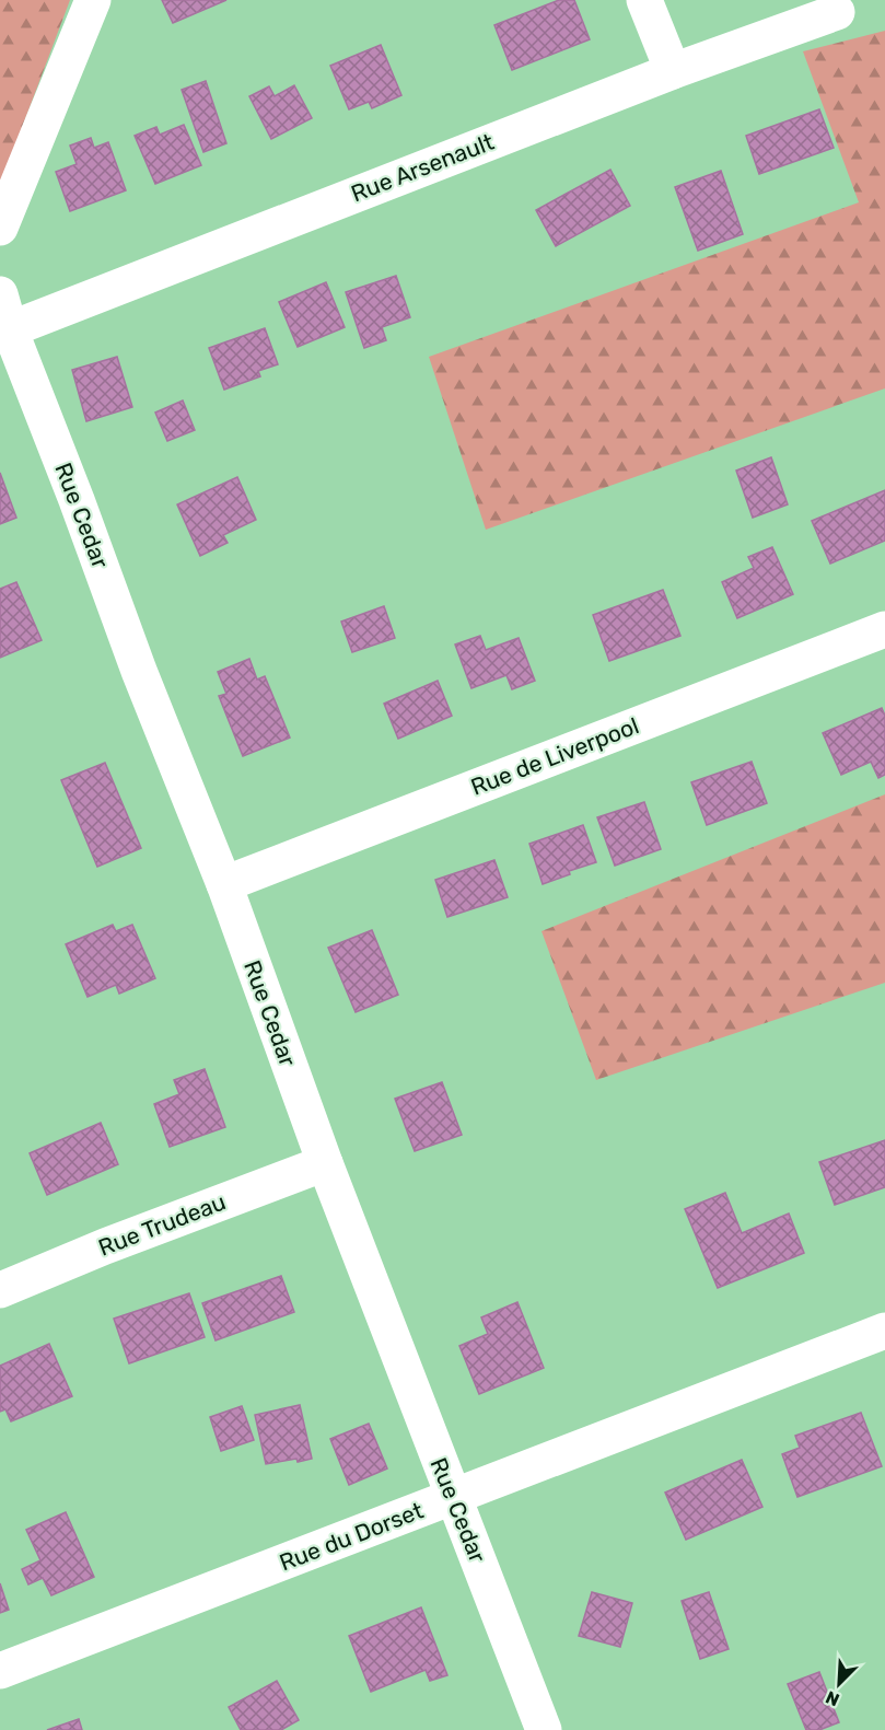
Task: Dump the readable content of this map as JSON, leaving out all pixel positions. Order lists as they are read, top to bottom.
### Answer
{
  "streets": {
    "street": [
      "Rue Arsenault",
      "Rue Cedar",
      "Rue de Liverpool",
      "Rue Trudeau",
      "Rue du Dorset"
    ]
  },
  "crossings": [
    ["Rue Arsenault", "Rue Cedar"],
    ["Rue Cedar", "Rue de Liverpool"],
    ["Rue Cedar", "Rue Trudeau"],
    ["Rue Cedar", "Rue du Dorset"]
  ],
  "north": "bottom left"
}
